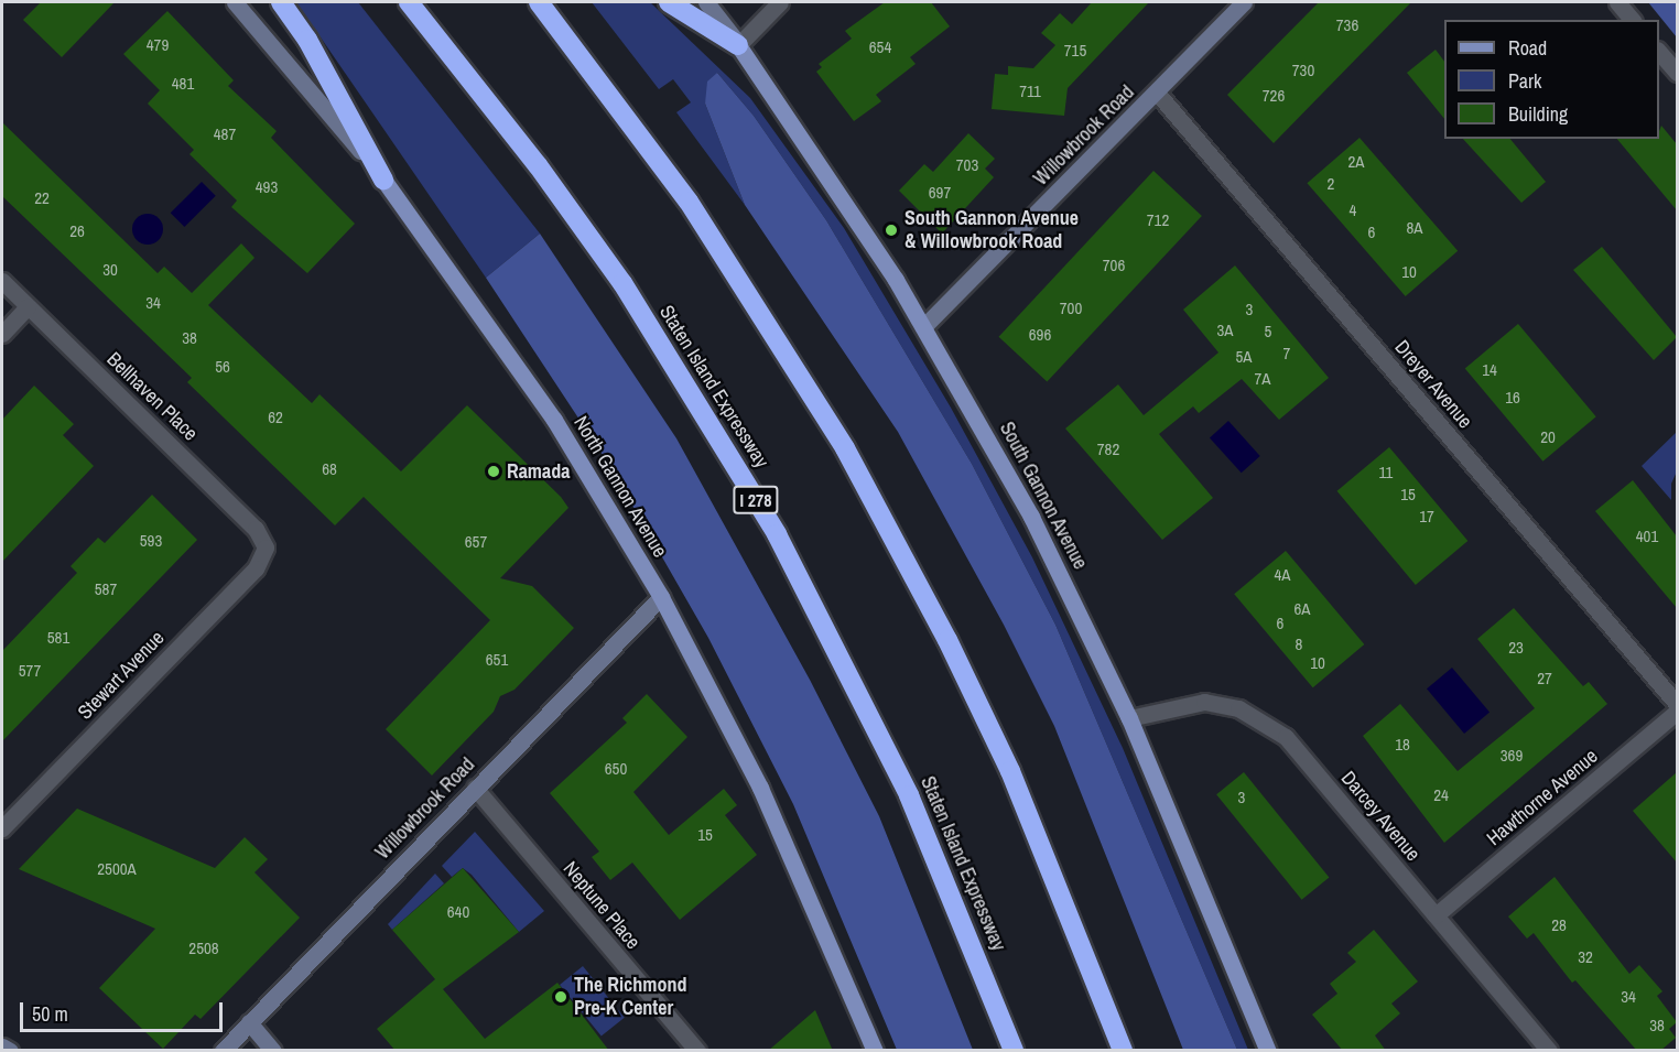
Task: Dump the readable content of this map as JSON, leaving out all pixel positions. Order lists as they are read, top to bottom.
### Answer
{
  "streets": {
    "highway": ["Staten Island Expressway", "I 278"],
    "main road": ["North Gannon Avenue", "South Gannon Avenue"],
    "street": [
      "Willowbrook Road",
      "Dreyer Avenue",
      "Bellhaven Place",
      "Stewart Avenue",
      "Hawthorne Avenue",
      "Darcey Avenue",
      "Neptune Place"
    ]
  },
  "crossings": [
    ["Willowbrook Road", "Dreyer Avenue"],
    ["Willowbrook Road", "North Gannon Avenue"],
    ["Willowbrook Road", "South Gannon Avenue"],
    ["Willowbrook Road", "Neptune Place"],
    ["Bellhaven Place", "Stewart Avenue"],
    ["South Gannon Avenue", "Darcey Avenue"],
    ["Hawthorne Avenue", "Darcey Avenue"]
  ],
  "places": ["South Gannon Avenue & Willowbrook Road", "Ramada", "The Richmond Pre-K Center"],
  "house_numbers": [
    "736",
    "479",
    "654",
    "715",
    "730",
    "481",
    "711",
    "726",
    "487",
    "2A",
    "703",
    "2",
    "493",
    "697",
    "22",
    "4",
    "712",
    "8A",
    "26",
    "6",
    "706",
    "30",
    "10",
    "34",
    "700",
    "3",
    "3A",
    "5",
    "696",
    "38",
    "7",
    "5A",
    "56",
    "14",
    "7A",
    "16",
    "62",
    "20",
    "782",
    "68",
    "11",
    "15",
    "17",
    "401",
    "593",
    "657",
    "4A",
    "587",
    "6A",
    "6",
    "581",
    "8",
    "23",
    "651",
    "10",
    "577",
    "27",
    "18",
    "369",
    "650",
    "24",
    "3",
    "15",
    "2500A",
    "640",
    "28",
    "2508",
    "32",
    "34",
    "38"
  ],
  "legend": ["Road", "Park", "Building"],
  "scale_bar": "50 m"
}
